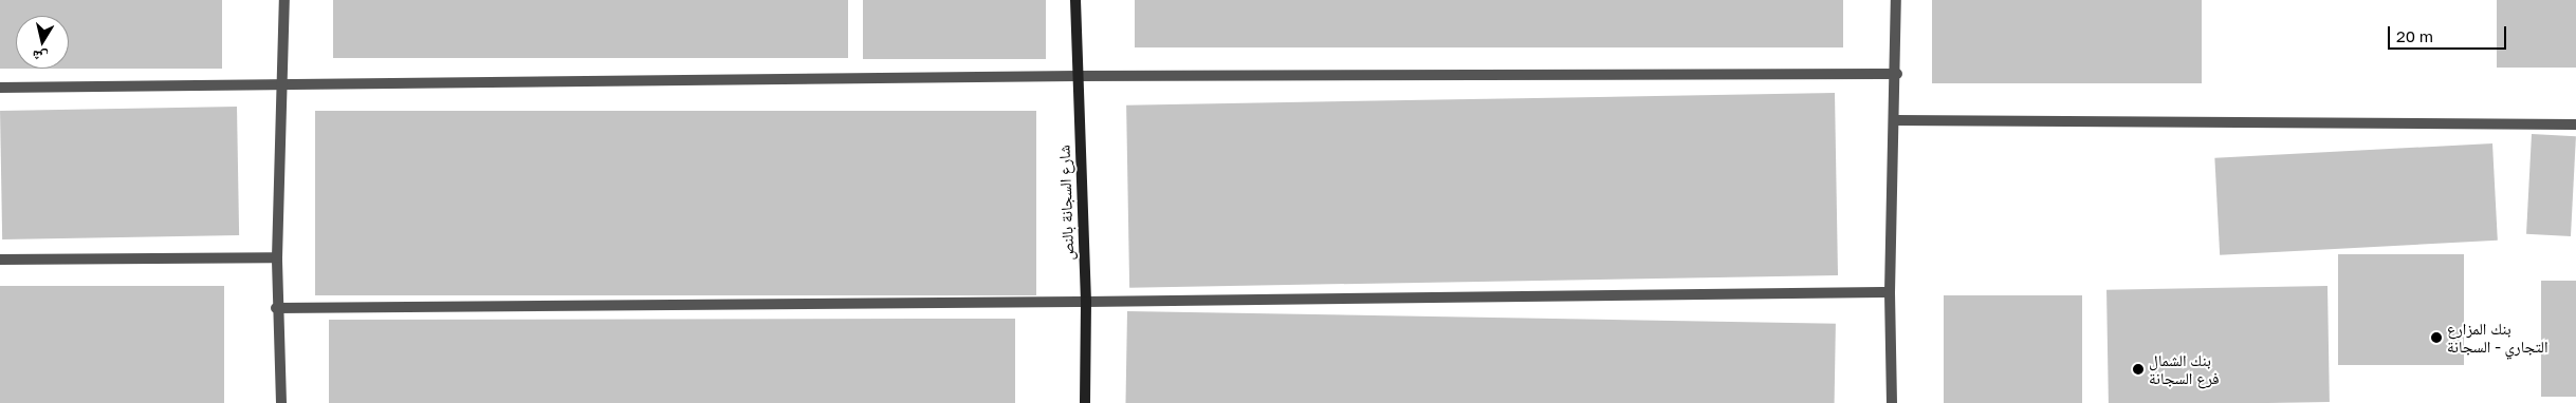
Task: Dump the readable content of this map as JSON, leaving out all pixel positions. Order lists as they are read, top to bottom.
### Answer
{
  "streets": {
    "street": ["شارع السجانة بالنص"]
  },
  "places": ["بنك المزارع التجاري - السجانة", "بنك الشمال فرع السجانة"],
  "scale_bar": "20 m",
  "north": "bottom"
}
